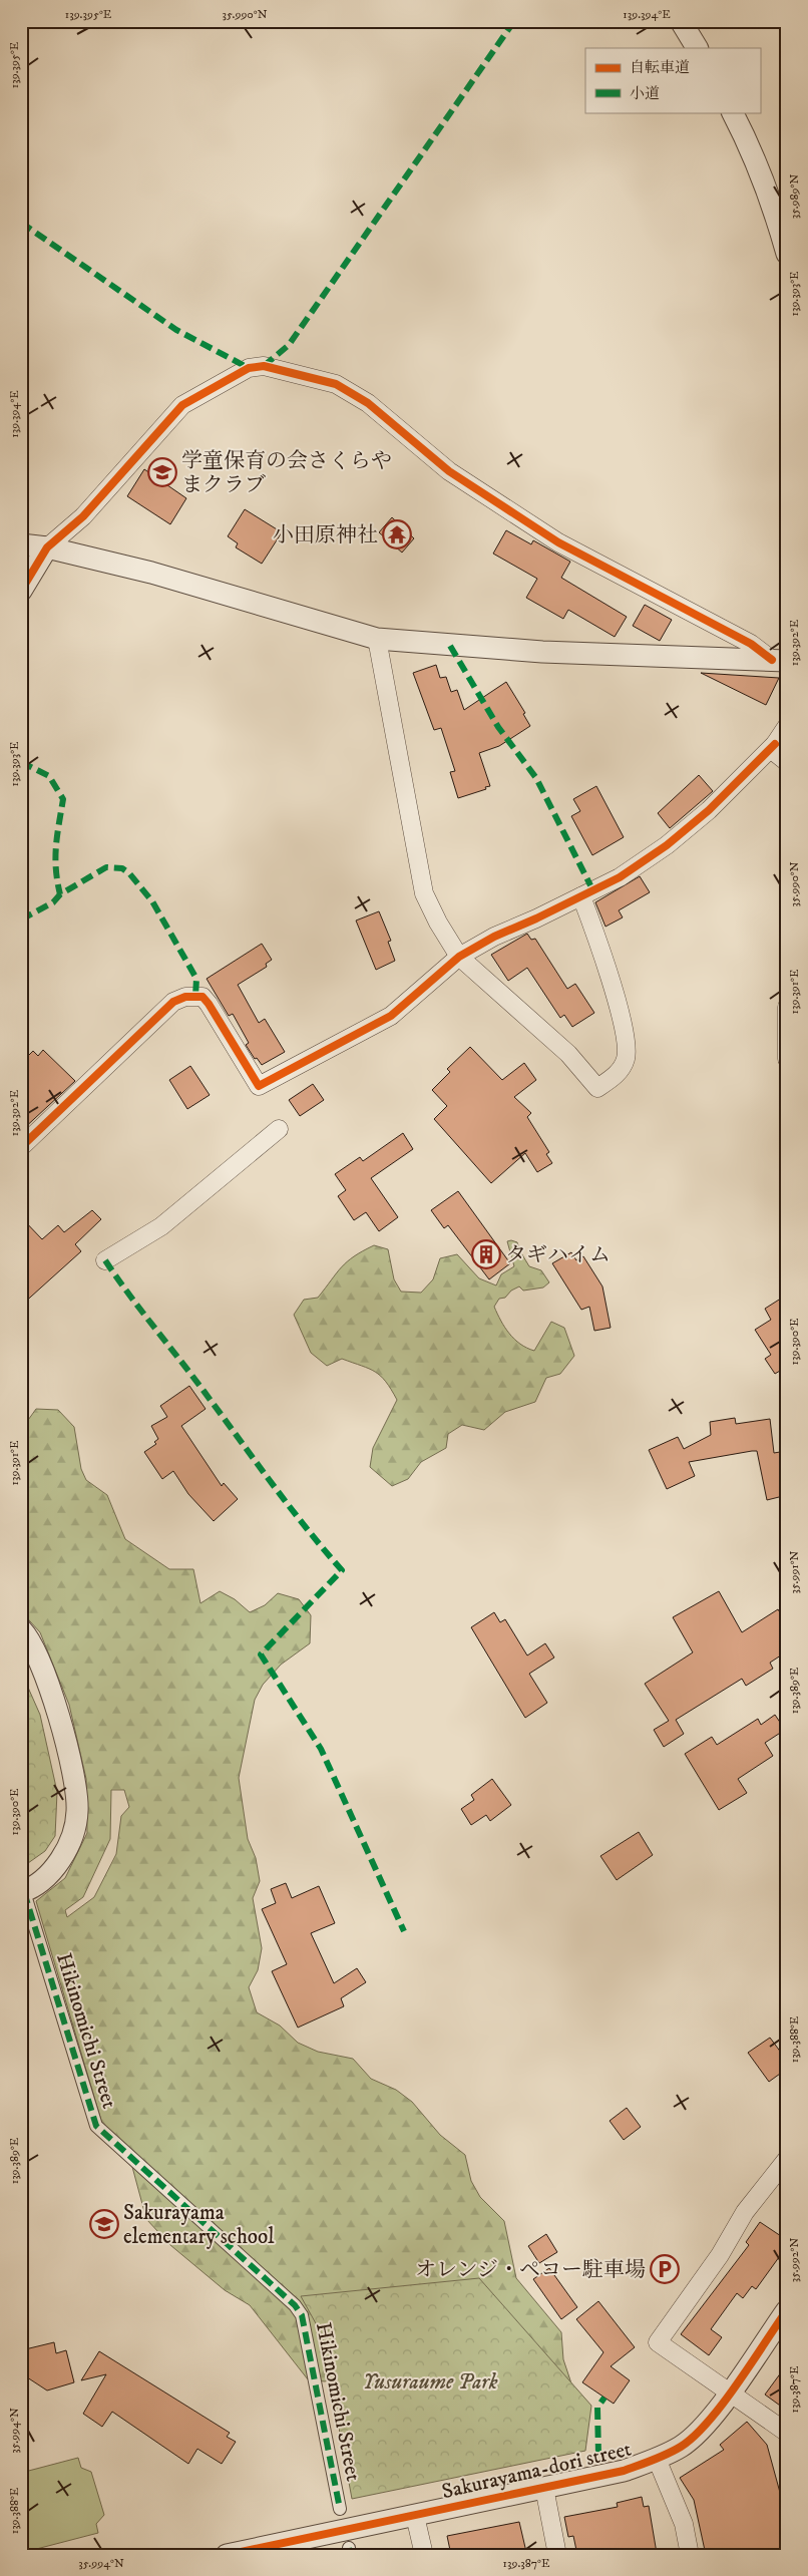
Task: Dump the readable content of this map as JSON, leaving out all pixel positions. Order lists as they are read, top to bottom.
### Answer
{
  "streets": {
    "street": ["Hikinomichi Street", "Sakurayama-dori street"]
  },
  "parks": ["Yusuraume Park"],
  "places": {
    "school or university": ["学童保育の会さくらや まクラブ", "Sakurayama elementary school"],
    "temple": ["小田原神社"],
    "building": ["タギハイム"],
    "parking": ["オレンジ・ペコー駐車場"]
  },
  "legend": ["自転車道", "小道"],
  "coordinates": [
    "139.395°E",
    "35.990°N",
    "139.394°E",
    "35.989°N",
    "139.393°E",
    "139.392°E",
    "139.391°E",
    "139.390°E",
    "35.991°N",
    "139.389°E",
    "139.388°E",
    "35.992°N",
    "139.387°E",
    "35.994°N"
  ]
}
